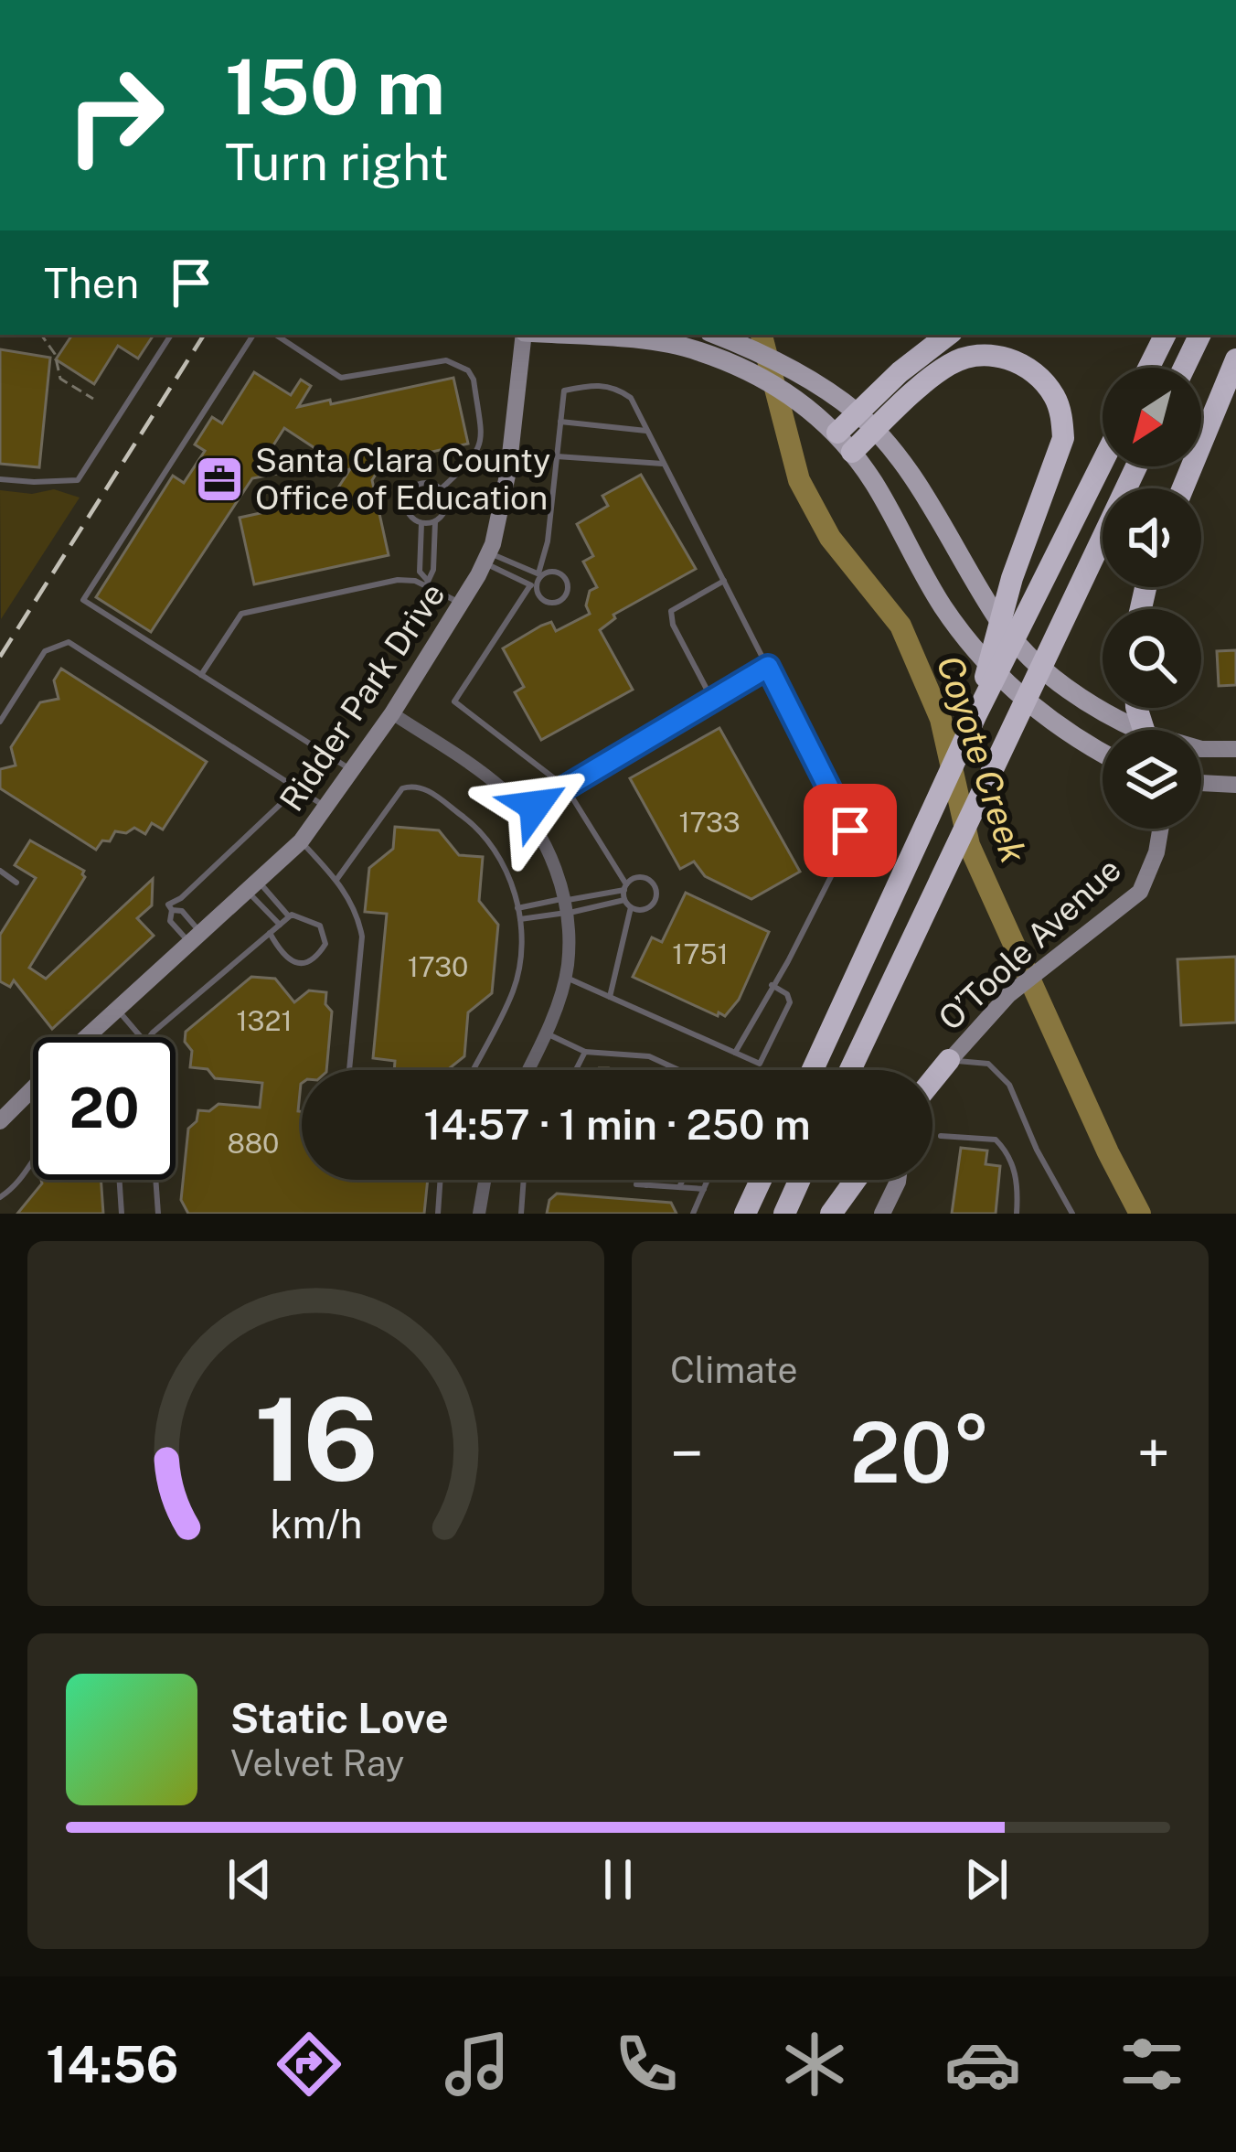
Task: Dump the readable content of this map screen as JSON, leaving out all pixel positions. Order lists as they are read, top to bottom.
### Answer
{
  "streets": {
    "street": ["Ridder Park Drive", "O’Toole Avenue"]
  },
  "water": ["Coyote Creek"],
  "places": {
    "office": ["Santa Clara County Office of Education"]
  },
  "house_numbers": [
    "1733",
    "1751",
    "1730",
    "1321",
    "880"
  ],
  "north": "bottom left",
  "page": {
    "turn": ["150 m", "Turn right"],
    "then": "Then",
    "limit": "20",
    "trip": "14:57 · 1 min · 250 m",
    "tile": "Climate",
    "heat": ["−", "20°", "+"],
    "song": ["Static Love", "Velvet Ray"],
    "tabs": "14:56",
    "gauge": ["16", "km/h"]
  }
}
